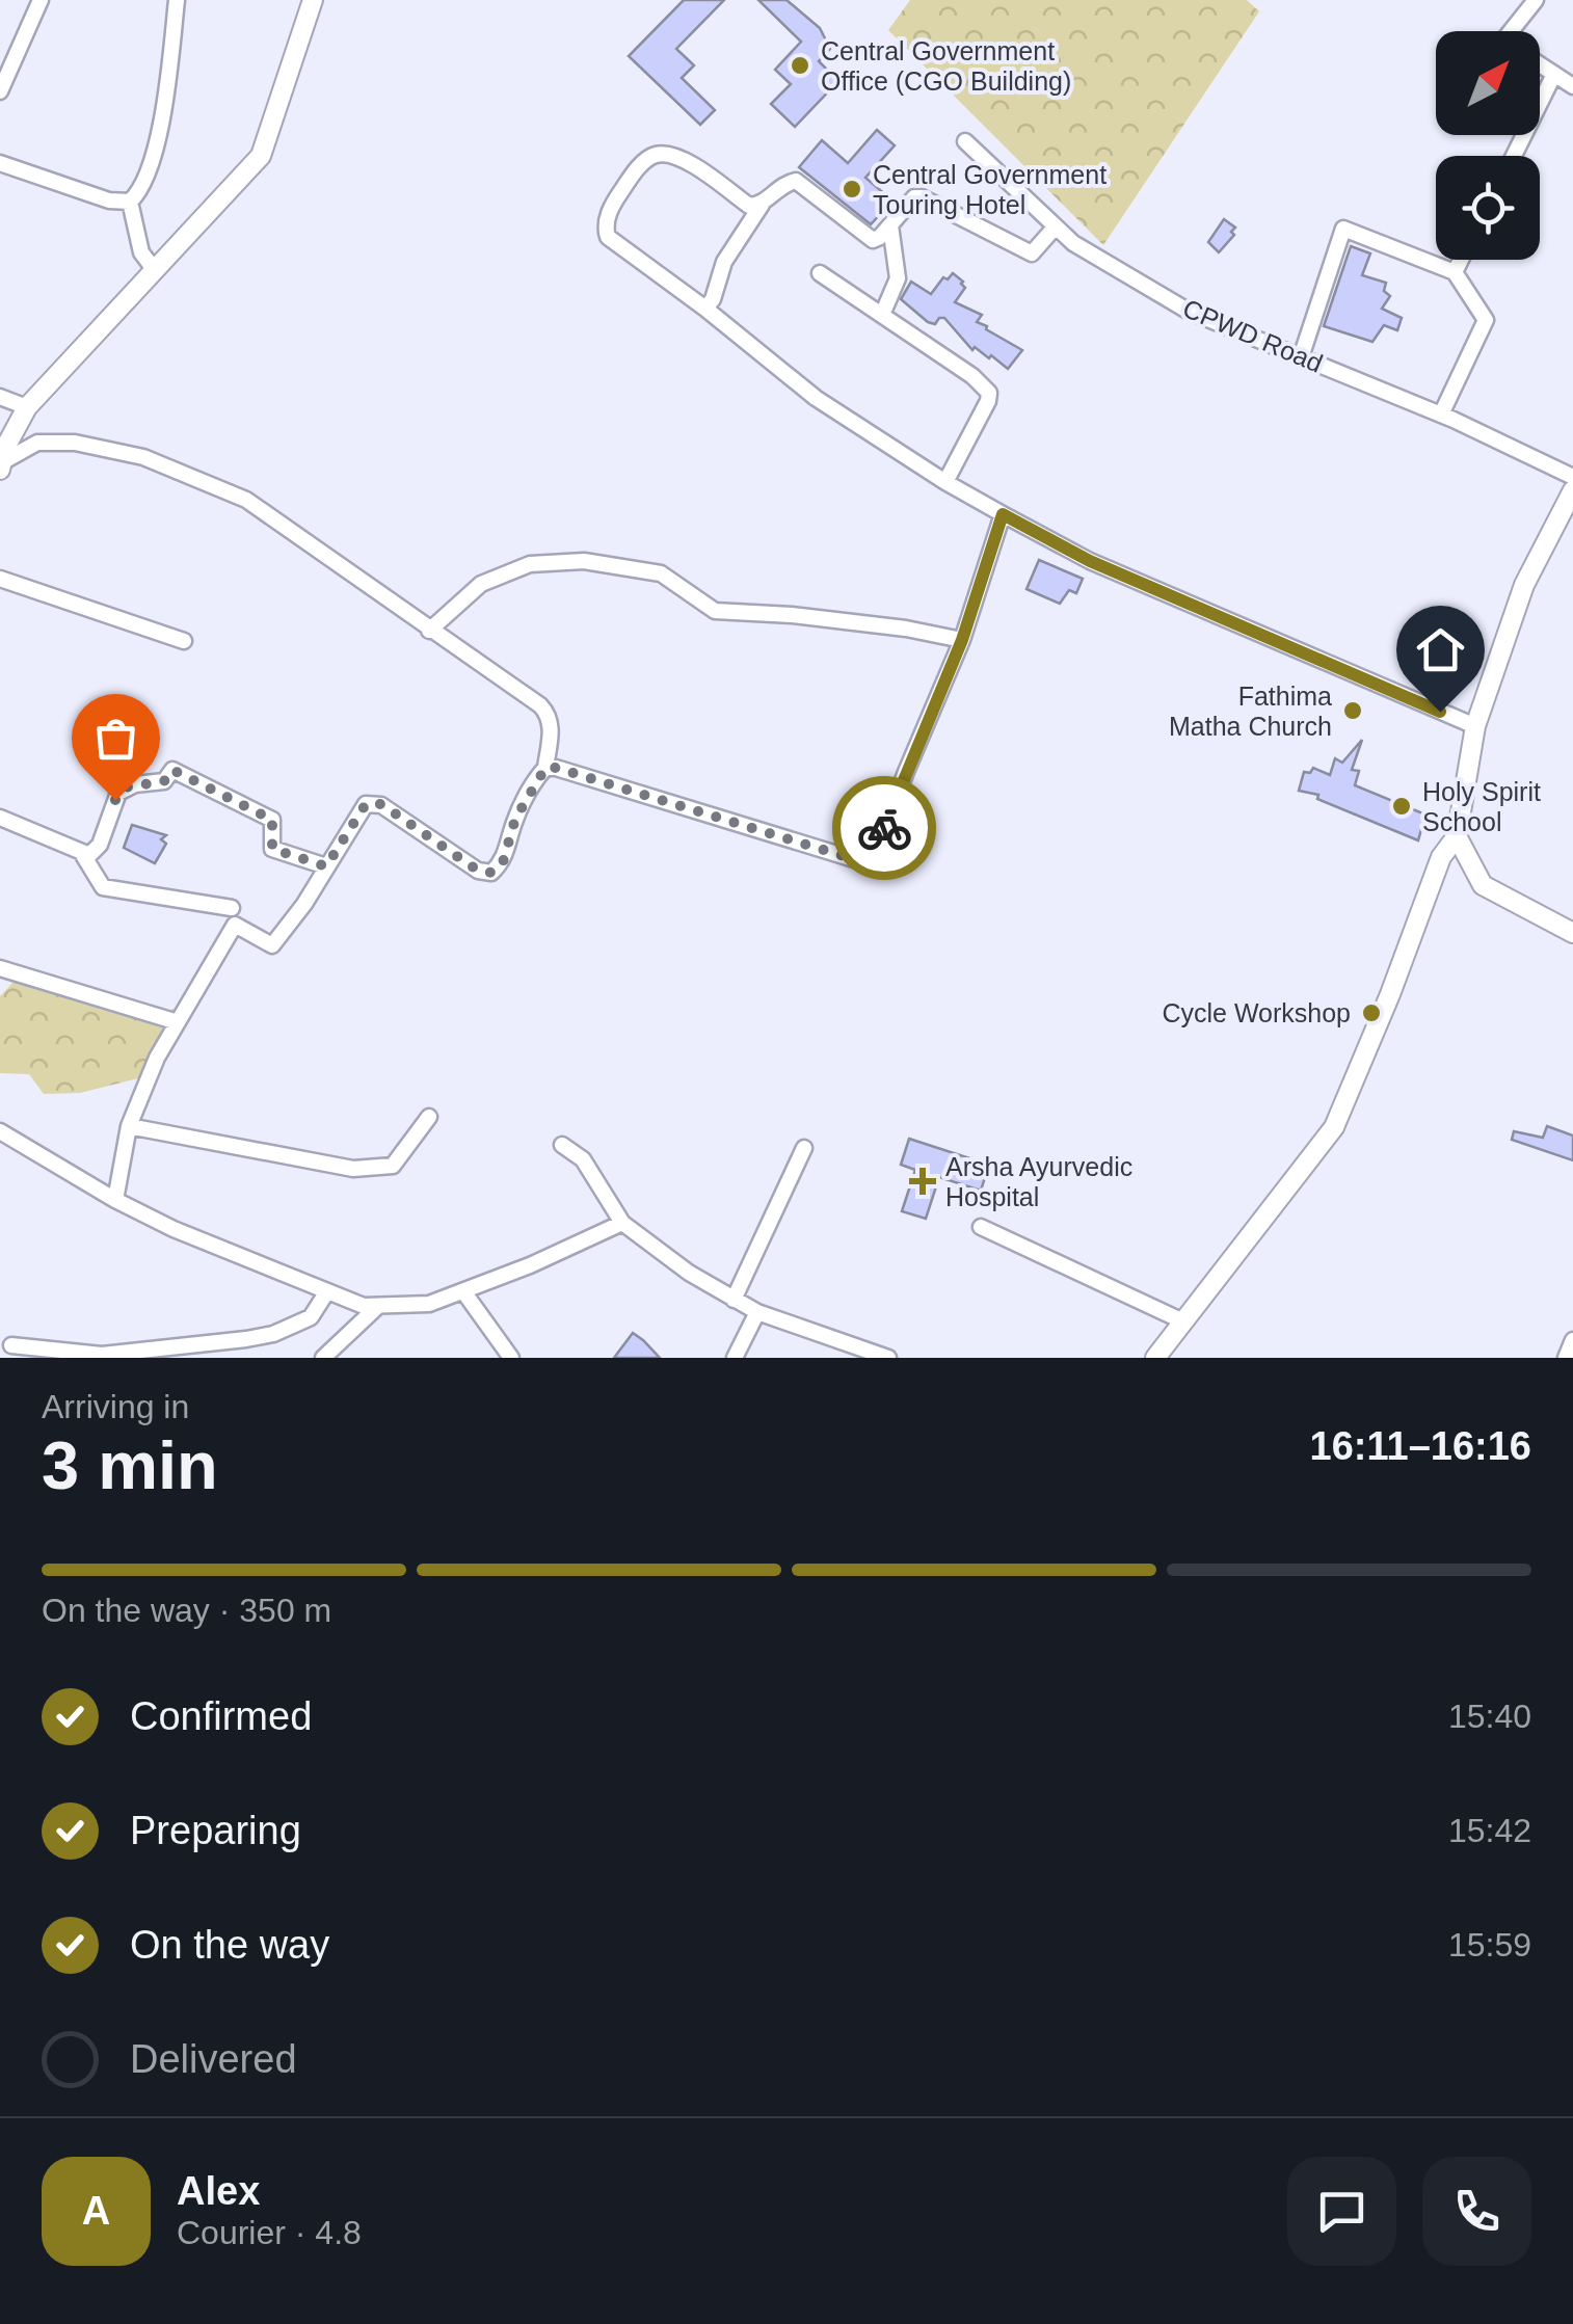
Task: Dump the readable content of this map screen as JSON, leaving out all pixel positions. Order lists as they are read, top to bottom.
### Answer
{
  "streets": {
    "street": ["CPWD Road"]
  },
  "places": {
    "other": [
      "Central Government Office (CGO Building)",
      "Central Government Touring Hotel",
      "Fathima Matha Church",
      "Holy Spirit School",
      "Cycle Workshop"
    ],
    "health": ["Arsha Ayurvedic Hospital"]
  },
  "north": "top right",
  "page": {
    "heading": ["3 min", "Arriving in", "16:11–16:16"],
    "panel": ["Alex", "Courier · 4.8"],
    "bar": "On the way · 350 m",
    "list": [
      ["Confirmed", "15:40"],
      ["Preparing", "15:42"],
      ["On the way", "15:59"],
      "Delivered"
    ],
    "round": "A"
  }
}
